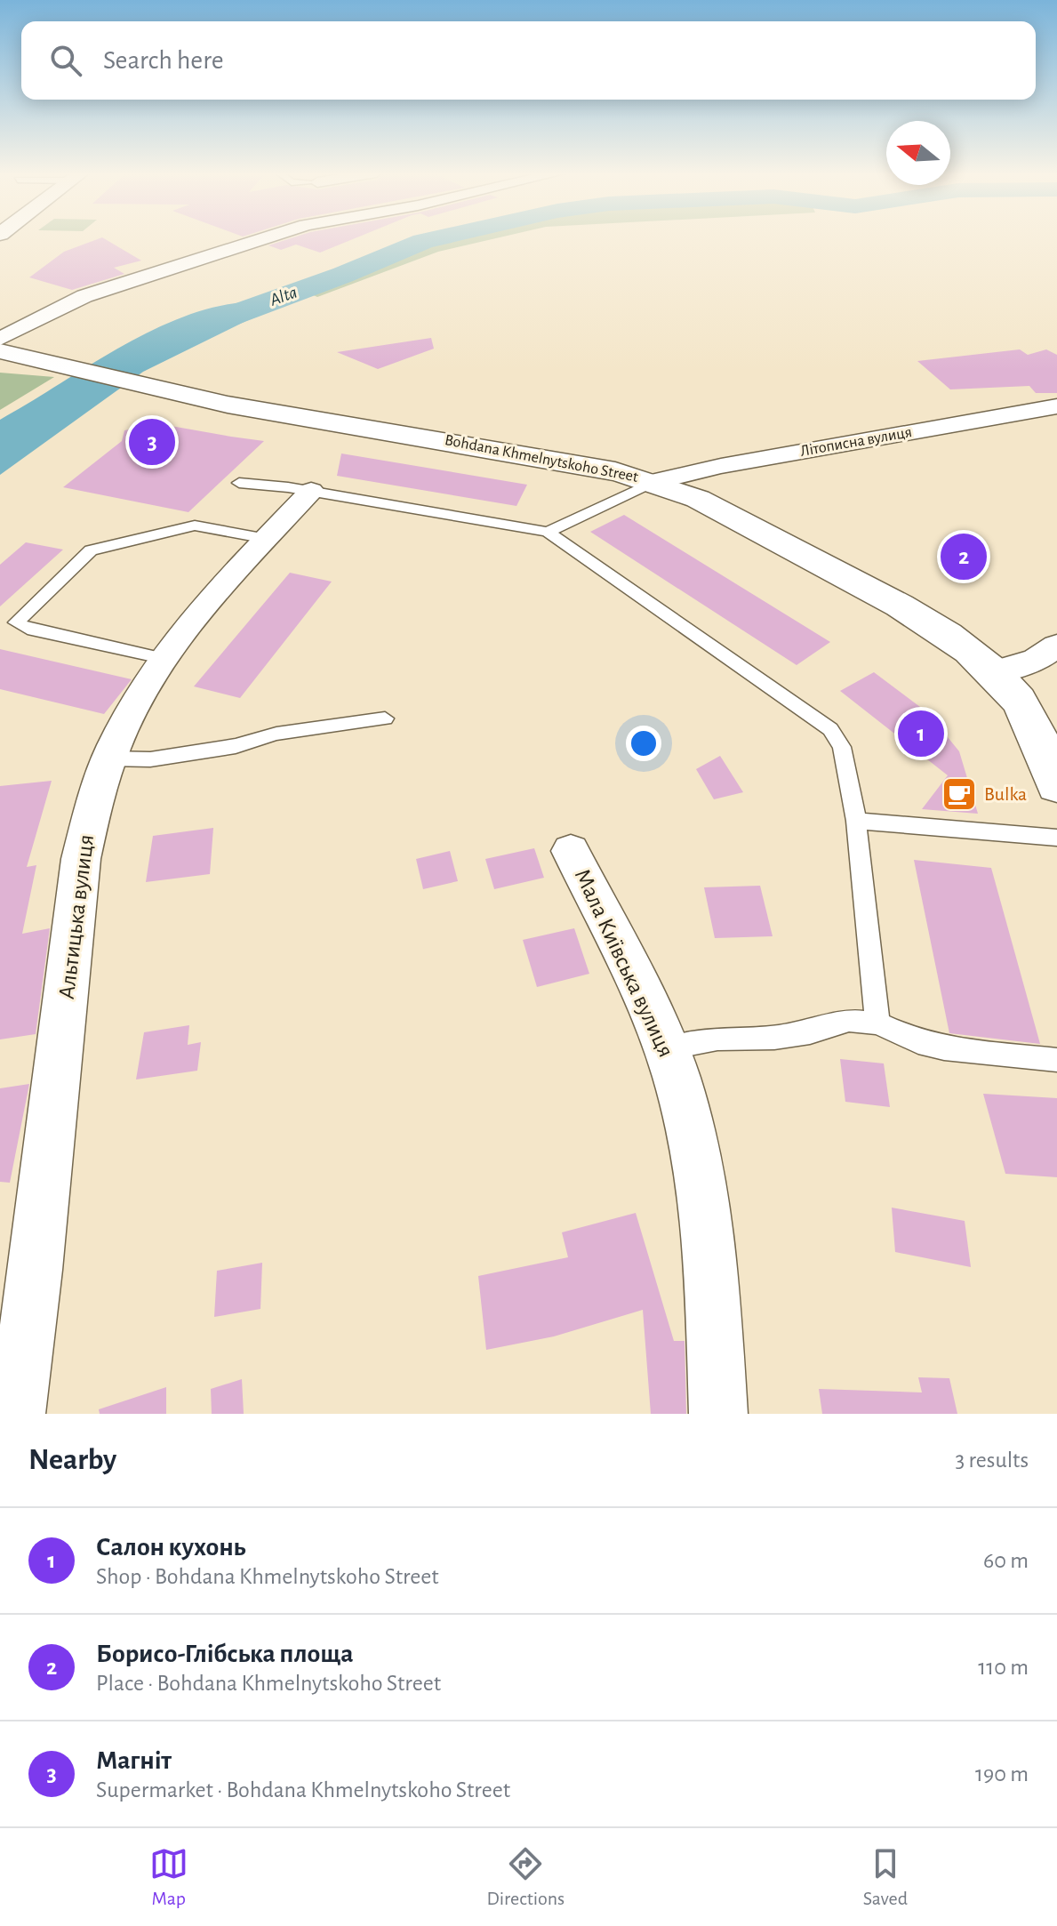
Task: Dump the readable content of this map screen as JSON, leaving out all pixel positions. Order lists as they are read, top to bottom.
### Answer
{
  "streets": {
    "main road": ["Bohdana Khmelnytskoho Street"],
    "street": ["Літописна вулиця", "Альтицька вулиця", "Мала Київська вулиця"]
  },
  "crossings": [
    ["Літописна вулиця", "Bohdana Khmelnytskoho Street"]
  ],
  "water": ["Alta"],
  "places": {
    "cafe": ["Bulka"]
  },
  "north": "left",
  "page": {
    "search": "Search here",
    "pins": ["3", "2", "1"],
    "heading": ["Nearby", "3 results"],
    "list": [
      {
        "mark": "1",
        "name": "Салон кухонь",
        "note": "Shop · Bohdana Khmelnytskoho Street",
        "value": "60 m"
      },
      {
        "mark": "2",
        "name": "Борисо-Глібська площа",
        "note": "Place · Bohdana Khmelnytskoho Street",
        "value": "110 m"
      },
      {
        "mark": "3",
        "name": "Магніт",
        "note": "Supermarket · Bohdana Khmelnytskoho Street",
        "value": "190 m"
      }
    ],
    "nav": ["Map", "Directions", "Saved"]
  }
}
